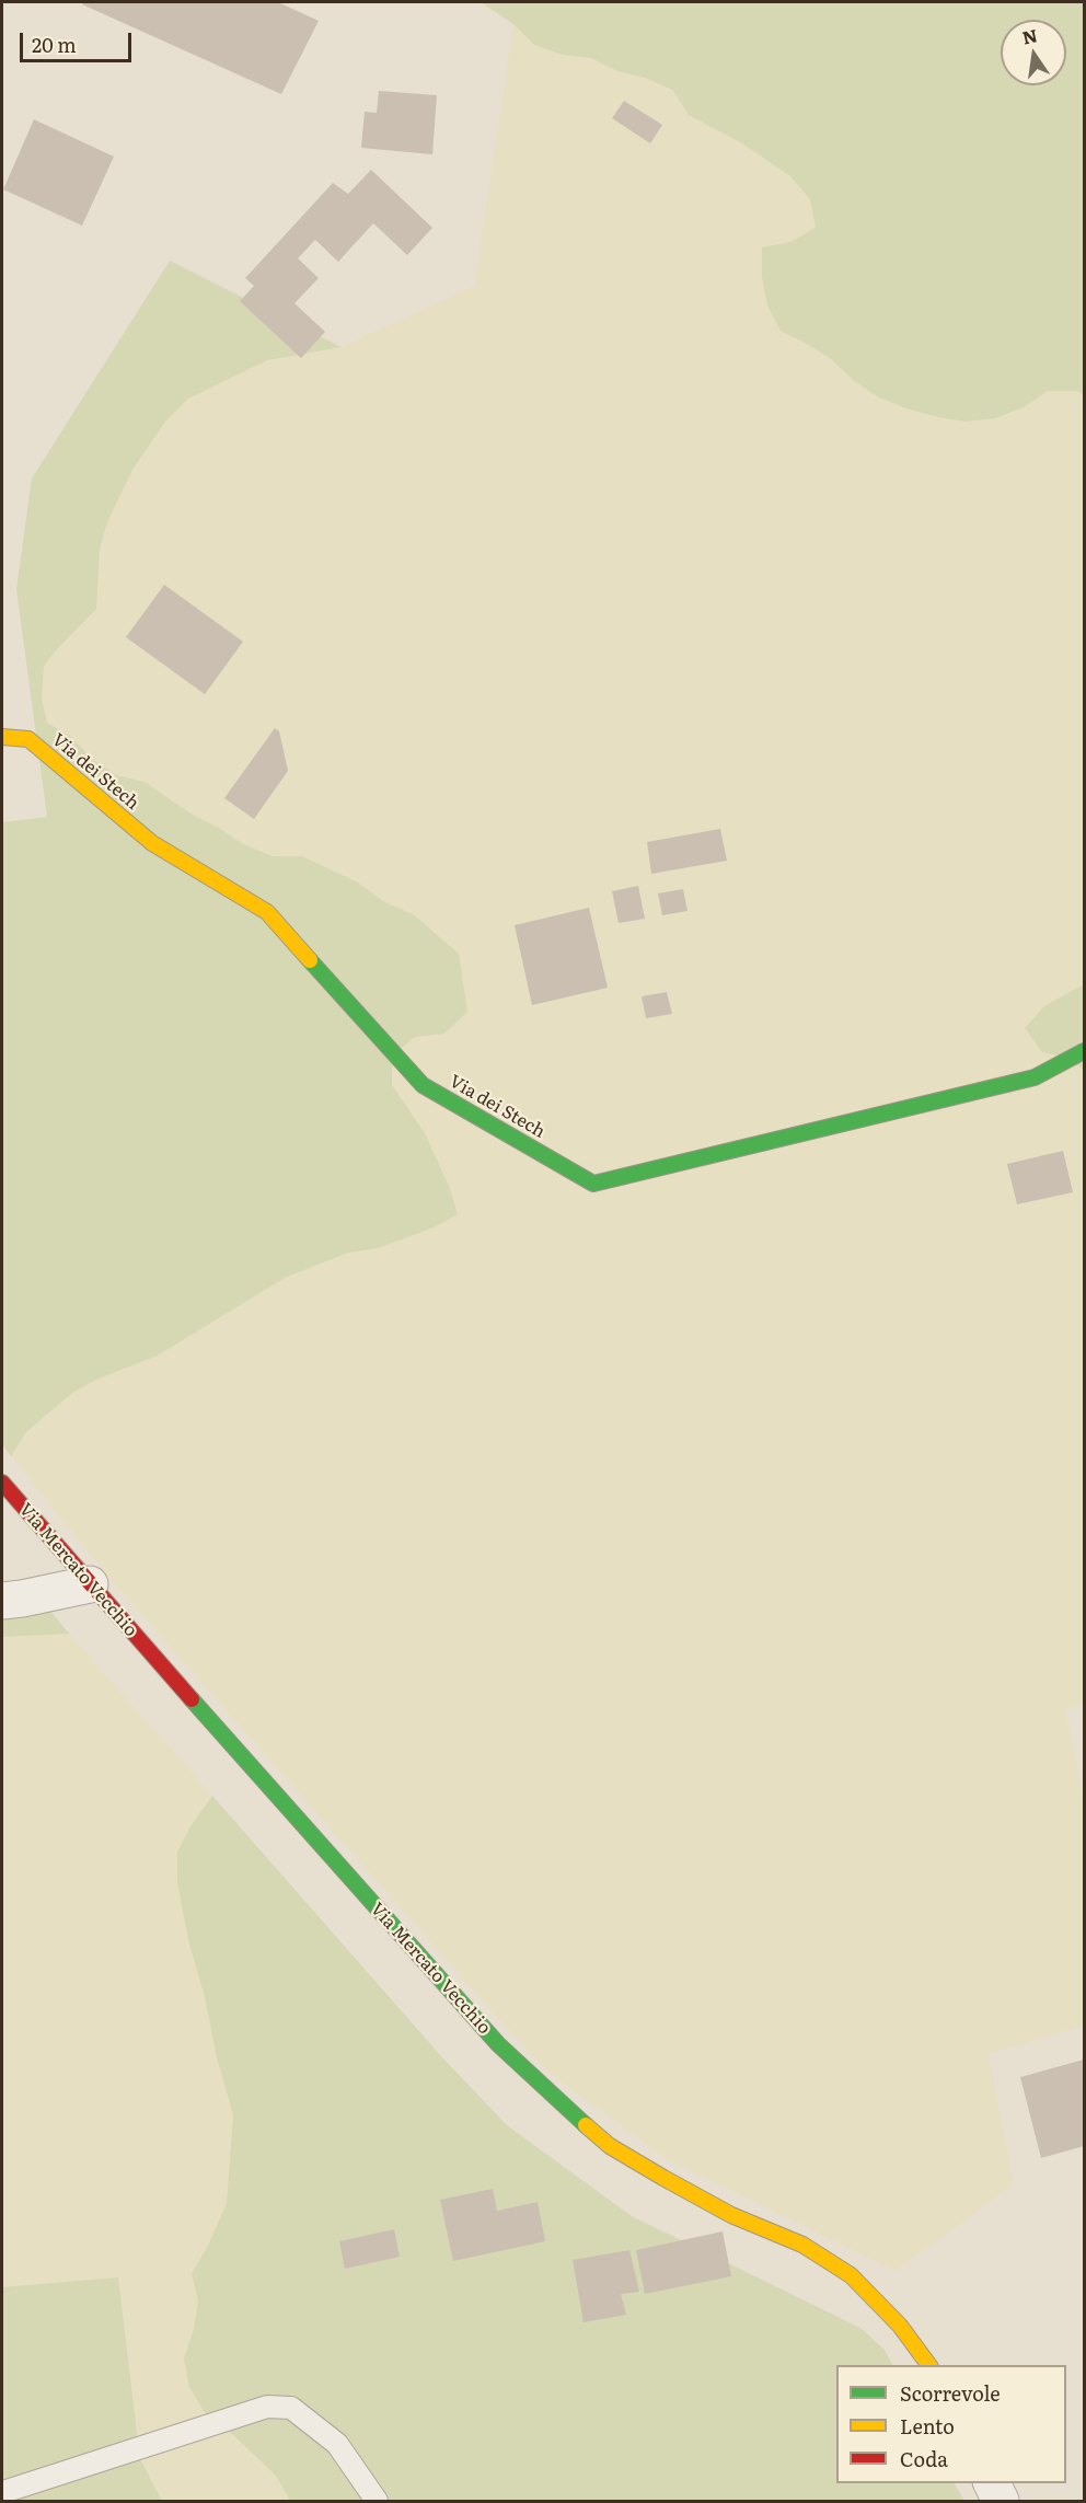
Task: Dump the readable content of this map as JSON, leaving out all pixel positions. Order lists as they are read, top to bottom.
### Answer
{
  "streets": {
    "street": ["Via dei Stech", "Via Mercato Vecchio"]
  },
  "legend": ["Scorrevole", "Lento", "Coda"],
  "scale_bar": "20 m",
  "north": "top"
}
